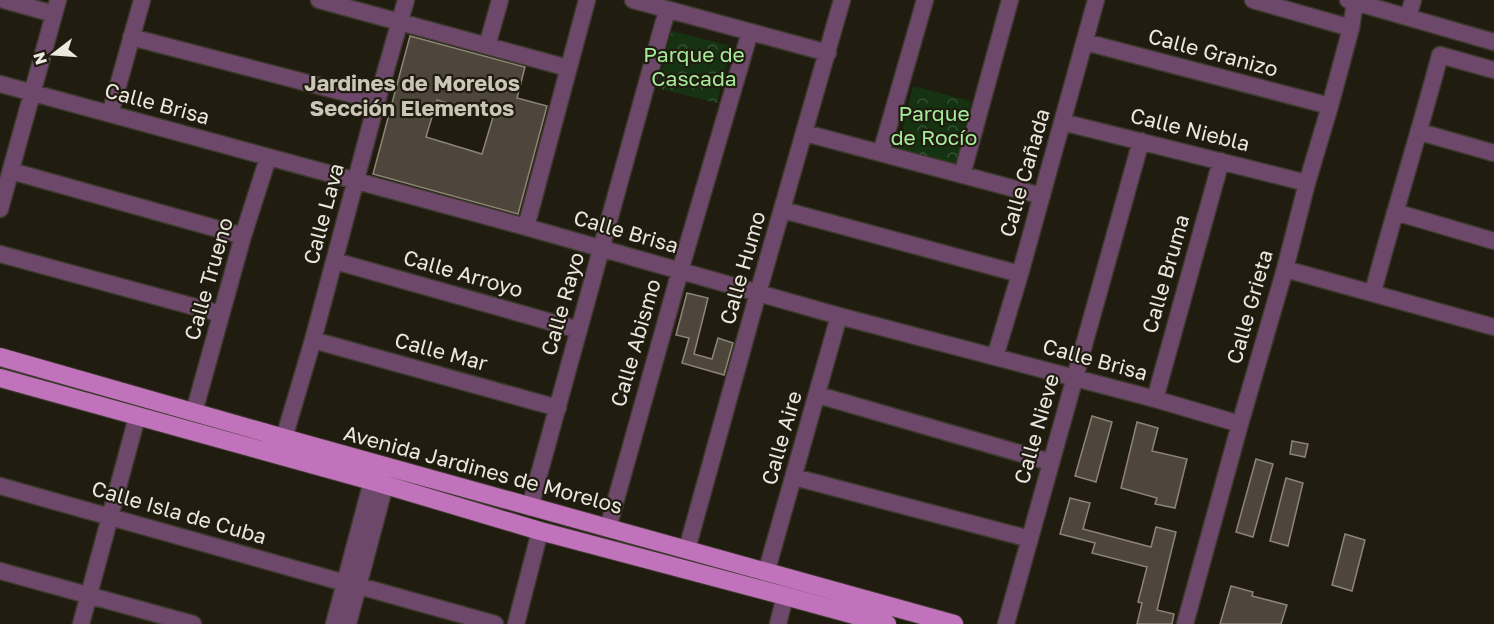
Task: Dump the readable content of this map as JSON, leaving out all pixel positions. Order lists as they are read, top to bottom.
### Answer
{
  "streets": {
    "main road": ["Avenida Jardines de Morelos"],
    "street": [
      "Calle Granizo",
      "Calle Brisa",
      "Calle Niebla",
      "Calle Cañada",
      "Calle Lava",
      "Calle Humo",
      "Calle Arroyo",
      "Calle Bruma",
      "Calle Trueno",
      "Calle Rayo",
      "Calle Grieta",
      "Calle Abismo",
      "Calle Mar",
      "Calle Nieve",
      "Calle Aire",
      "Calle Isla de Cuba"
    ]
  },
  "crossings": [
    ["Calle Granizo", "Calle Cañada"],
    ["Calle Granizo", "Calle Grieta"],
    ["Calle Brisa", "Calle Cañada"],
    ["Calle Brisa", "Calle Lava"],
    ["Calle Brisa", "Calle Humo"],
    ["Calle Brisa", "Calle Bruma"],
    ["Calle Brisa", "Calle Trueno"],
    ["Calle Brisa", "Calle Rayo"],
    ["Calle Brisa", "Calle Grieta"],
    ["Calle Brisa", "Calle Abismo"],
    ["Calle Brisa", "Calle Nieve"],
    ["Calle Brisa", "Calle Aire"],
    ["Calle Niebla", "Calle Cañada"],
    ["Calle Niebla", "Calle Bruma"],
    ["Calle Niebla", "Calle Grieta"],
    ["Calle Niebla", "Calle Nieve"],
    ["Calle Lava", "Calle Arroyo"],
    ["Calle Lava", "Calle Mar"],
    ["Calle Lava", "Avenida Jardines de Morelos"],
    ["Calle Humo", "Avenida Jardines de Morelos"],
    ["Calle Arroyo", "Calle Rayo"],
    ["Calle Trueno", "Avenida Jardines de Morelos"],
    ["Calle Rayo", "Calle Mar"],
    ["Calle Rayo", "Avenida Jardines de Morelos"],
    ["Calle Abismo", "Avenida Jardines de Morelos"],
    ["Calle Aire", "Avenida Jardines de Morelos"]
  ],
  "districts": ["Jardines de Morelos Sección Elementos"],
  "parks": ["Parque de Cascada", "Parque de Rocío"],
  "north": "left"
}
